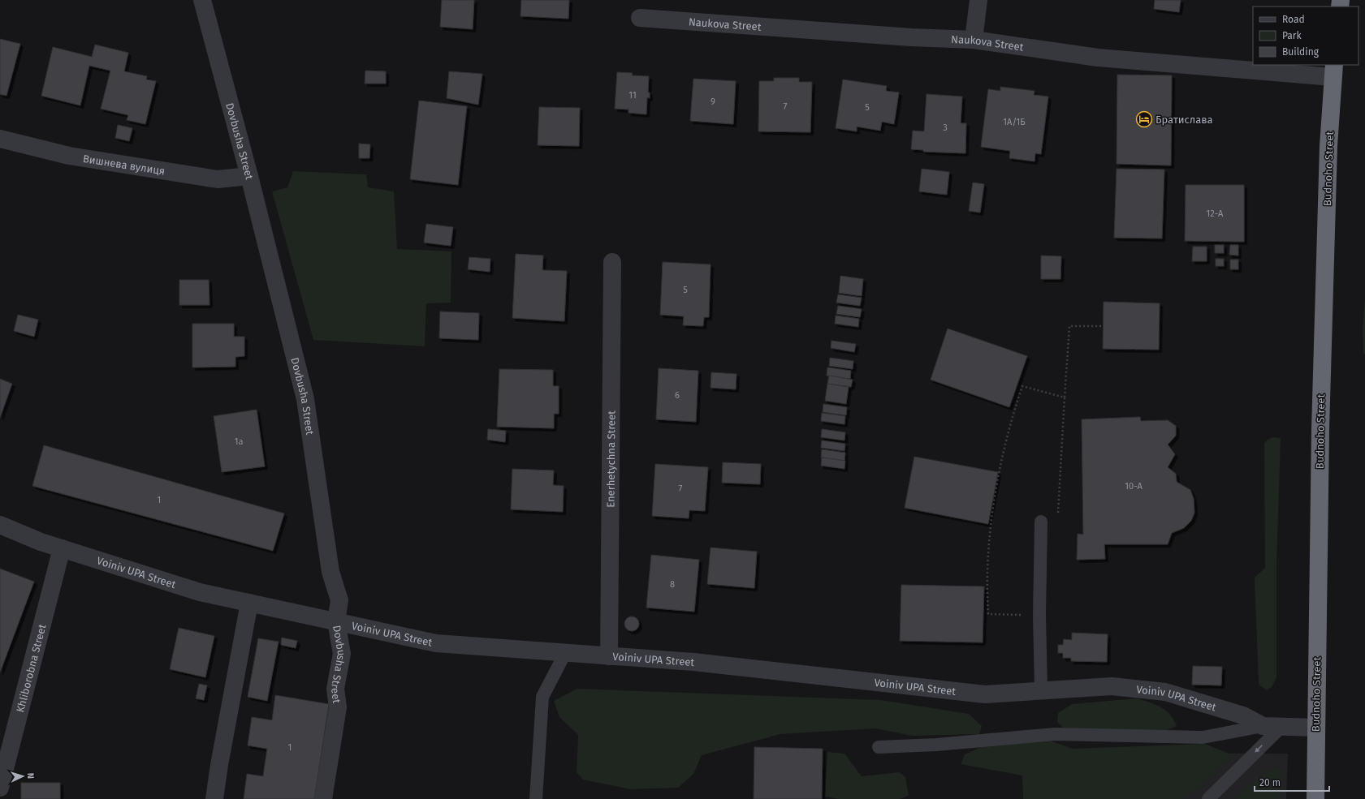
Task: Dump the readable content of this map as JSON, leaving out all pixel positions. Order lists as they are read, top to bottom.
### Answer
{
  "streets": {
    "highway": ["Budnoho Street"],
    "street": [
      "Naukova Street",
      "Dovbusha Street",
      "Вишнева вулиця",
      "Enerhetychna Street",
      "Voiniv UPA Street",
      "Khliborobna Street"
    ]
  },
  "crossings": [
    ["Naukova Street", "Budnoho Street"],
    ["Dovbusha Street", "Вишнева вулиця"],
    ["Dovbusha Street", "Voiniv UPA Street"],
    ["Budnoho Street", "Voiniv UPA Street"],
    ["Enerhetychna Street", "Voiniv UPA Street"],
    ["Voiniv UPA Street", "Khliborobna Street"]
  ],
  "places": {
    "hotel": ["Братислава"]
  },
  "house_numbers": [
    "11",
    "9",
    "7",
    "5",
    "1А/1Б",
    "3",
    "12-А",
    "5",
    "6",
    "1а",
    "10-А",
    "7",
    "1",
    "8",
    "1"
  ],
  "legend": ["Road", "Park", "Building"],
  "scale_bar": "20 m",
  "north": "right"
}
